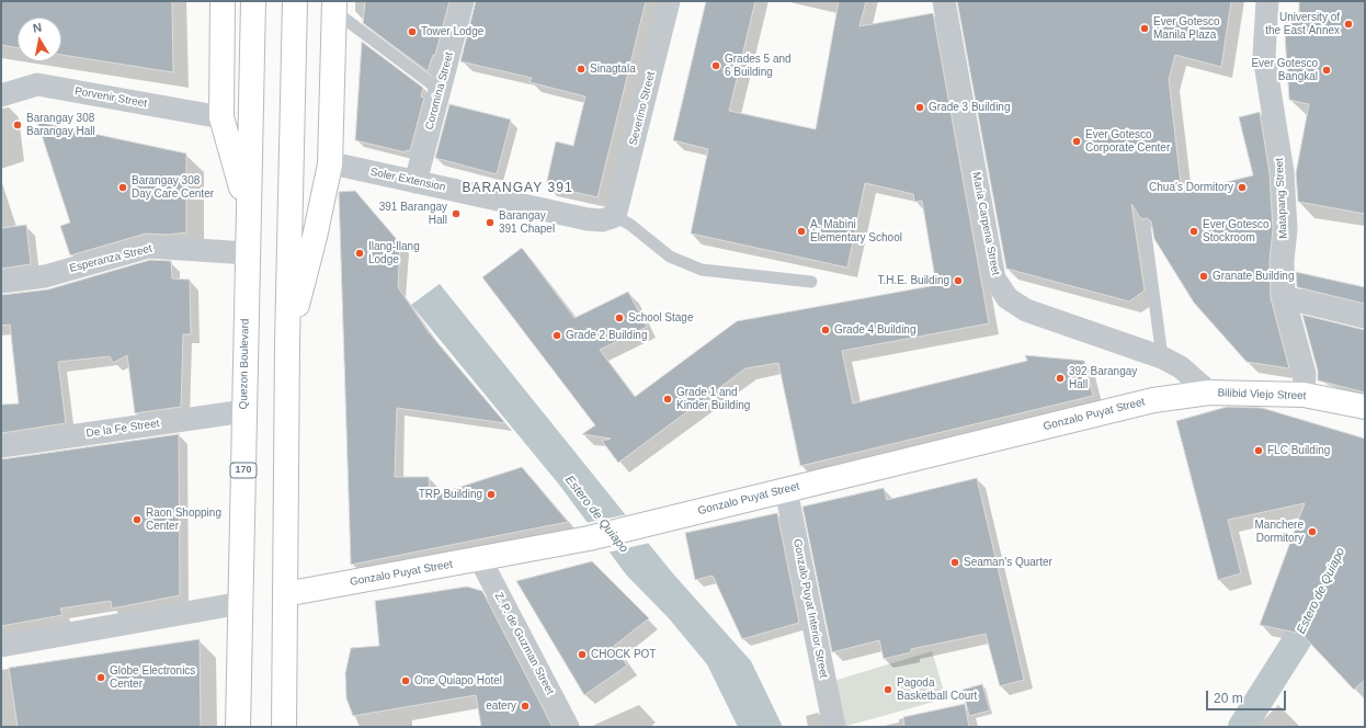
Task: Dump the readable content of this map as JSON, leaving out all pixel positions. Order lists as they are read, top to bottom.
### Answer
{
  "streets": {
    "main road": [
      "Quezon Boulevard",
      "Bilibid Viejo Street",
      "Gonzalo Puyat Street",
      "170"
    ],
    "street": [
      "Coromina Street",
      "Porvenir Street",
      "Severino Street",
      "Soler Extension",
      "Matapang Street",
      "Maria Carpena Street",
      "Esperanza Street",
      "De la Fe Street",
      "Gonzalo Puyat Interior Street",
      "Z. P. de Guzman Street"
    ]
  },
  "crossings": [
    ["Coromina Street", "Soler Extension"],
    ["Severino Street", "Soler Extension"],
    ["Matapang Street", "Bilibid Viejo Street"],
    ["Maria Carpena Street", "Bilibid Viejo Street"],
    ["Maria Carpena Street", "Gonzalo Puyat Street"],
    ["Esperanza Street", "Quezon Boulevard"],
    ["Quezon Boulevard", "De la Fe Street"],
    ["Bilibid Viejo Street", "Gonzalo Puyat Street"],
    ["Gonzalo Puyat Street", "Gonzalo Puyat Interior Street"],
    ["Gonzalo Puyat Street", "Z. P. de Guzman Street"]
  ],
  "districts": ["BARANGAY 391"],
  "water": ["Estero de Quiapo"],
  "places": [
    "University of the East Annex",
    "Ever Gotesco Manila Plaza",
    "Tower Lodge",
    "Grades 5 and 6 Building",
    "Sinagtala",
    "Ever Gotesco Bangkal",
    "Grade 3 Building",
    "Barangay 308 Barangay Hall",
    "Ever Gotesco Corporate Center",
    "Barangay 308 Day Care Center",
    "Chua's Dormitory",
    "391 Barangay Hall",
    "Barangay 391 Chapel",
    "A. Mabini Elementary School",
    "Ever Gotesco Stockroom",
    "Ilang-Ilang Lodge",
    "Granate Building",
    "T.H.E. Building",
    "School Stage",
    "Grade 4 Building",
    "Grade 2 Building",
    "392 Barangay Hall",
    "Grade 1 and Kinder Building",
    "FLC Building",
    "TRP Building",
    "Raon Shopping Center",
    "Manchere Dormitory",
    "Seaman's Quarter",
    "CHOCK POT",
    "Globe Electronics Center",
    "One Quiapo Hotel",
    "Pagoda Basketball Court",
    "eatery"
  ],
  "scale_bar": "20 m",
  "north": "top"
}
